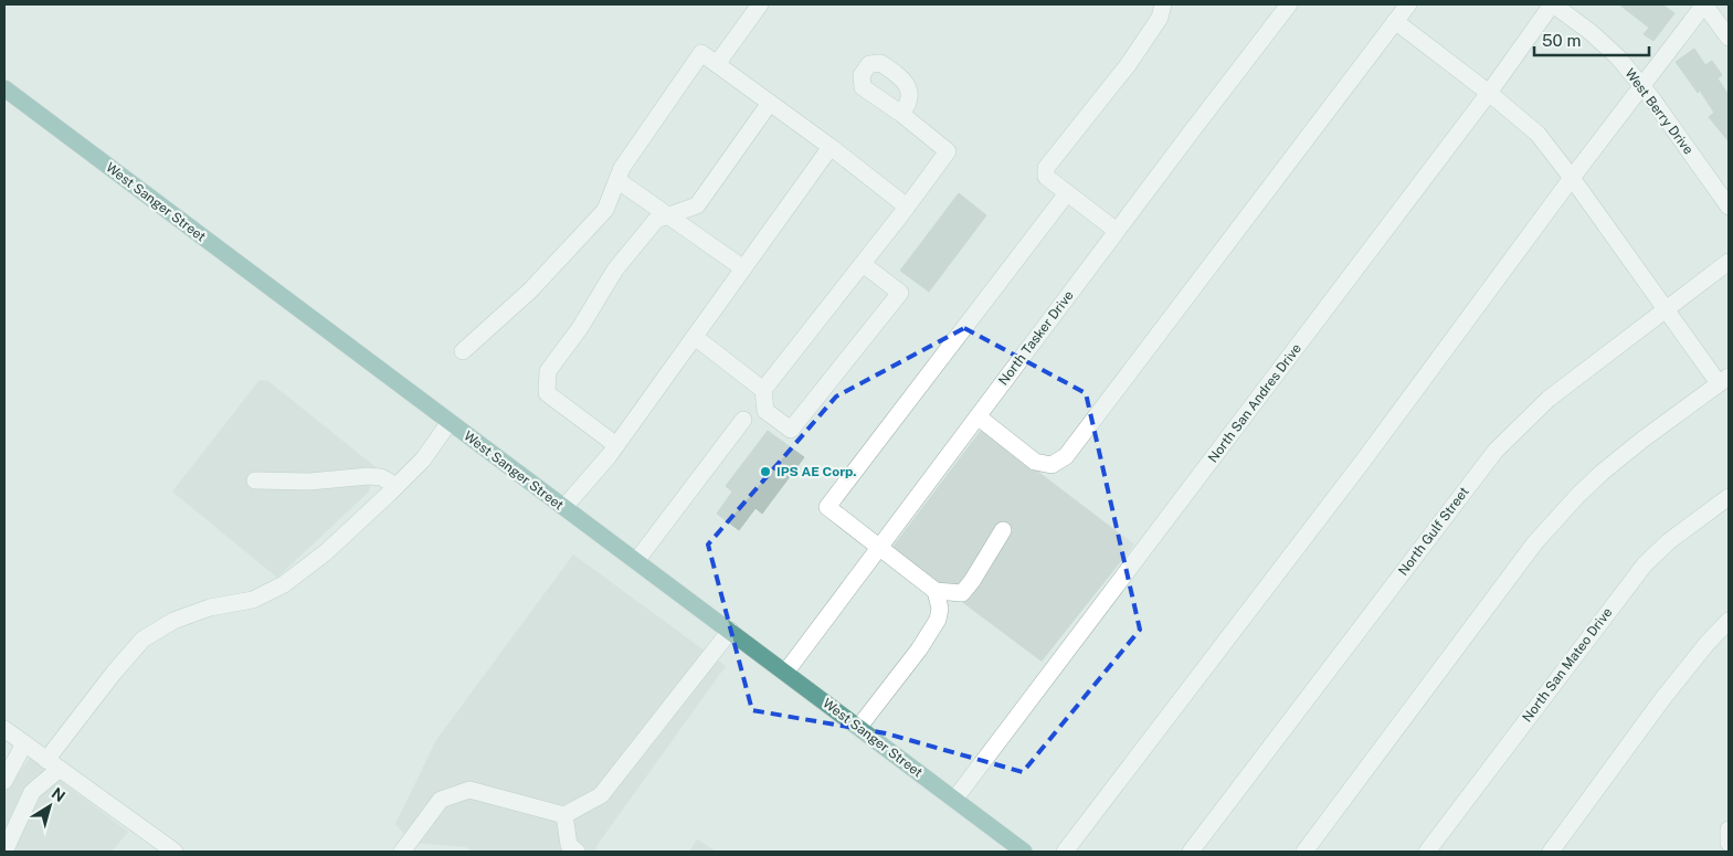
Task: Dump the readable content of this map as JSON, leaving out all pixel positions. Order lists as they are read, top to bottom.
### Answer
{
  "streets": {
    "main road": ["West Sanger Street"],
    "street": [
      "West Berry Drive",
      "North Tasker Drive",
      "North San Andres Drive",
      "North Gulf Street",
      "North San Mateo Drive"
    ]
  },
  "crossings": [
    ["West Berry Drive", "North San Andres Drive"],
    ["West Sanger Street", "North Tasker Drive"],
    ["West Sanger Street", "North San Andres Drive"]
  ],
  "places": ["IPS AE Corp."],
  "scale_bar": "50 m",
  "north": "top right"
}
